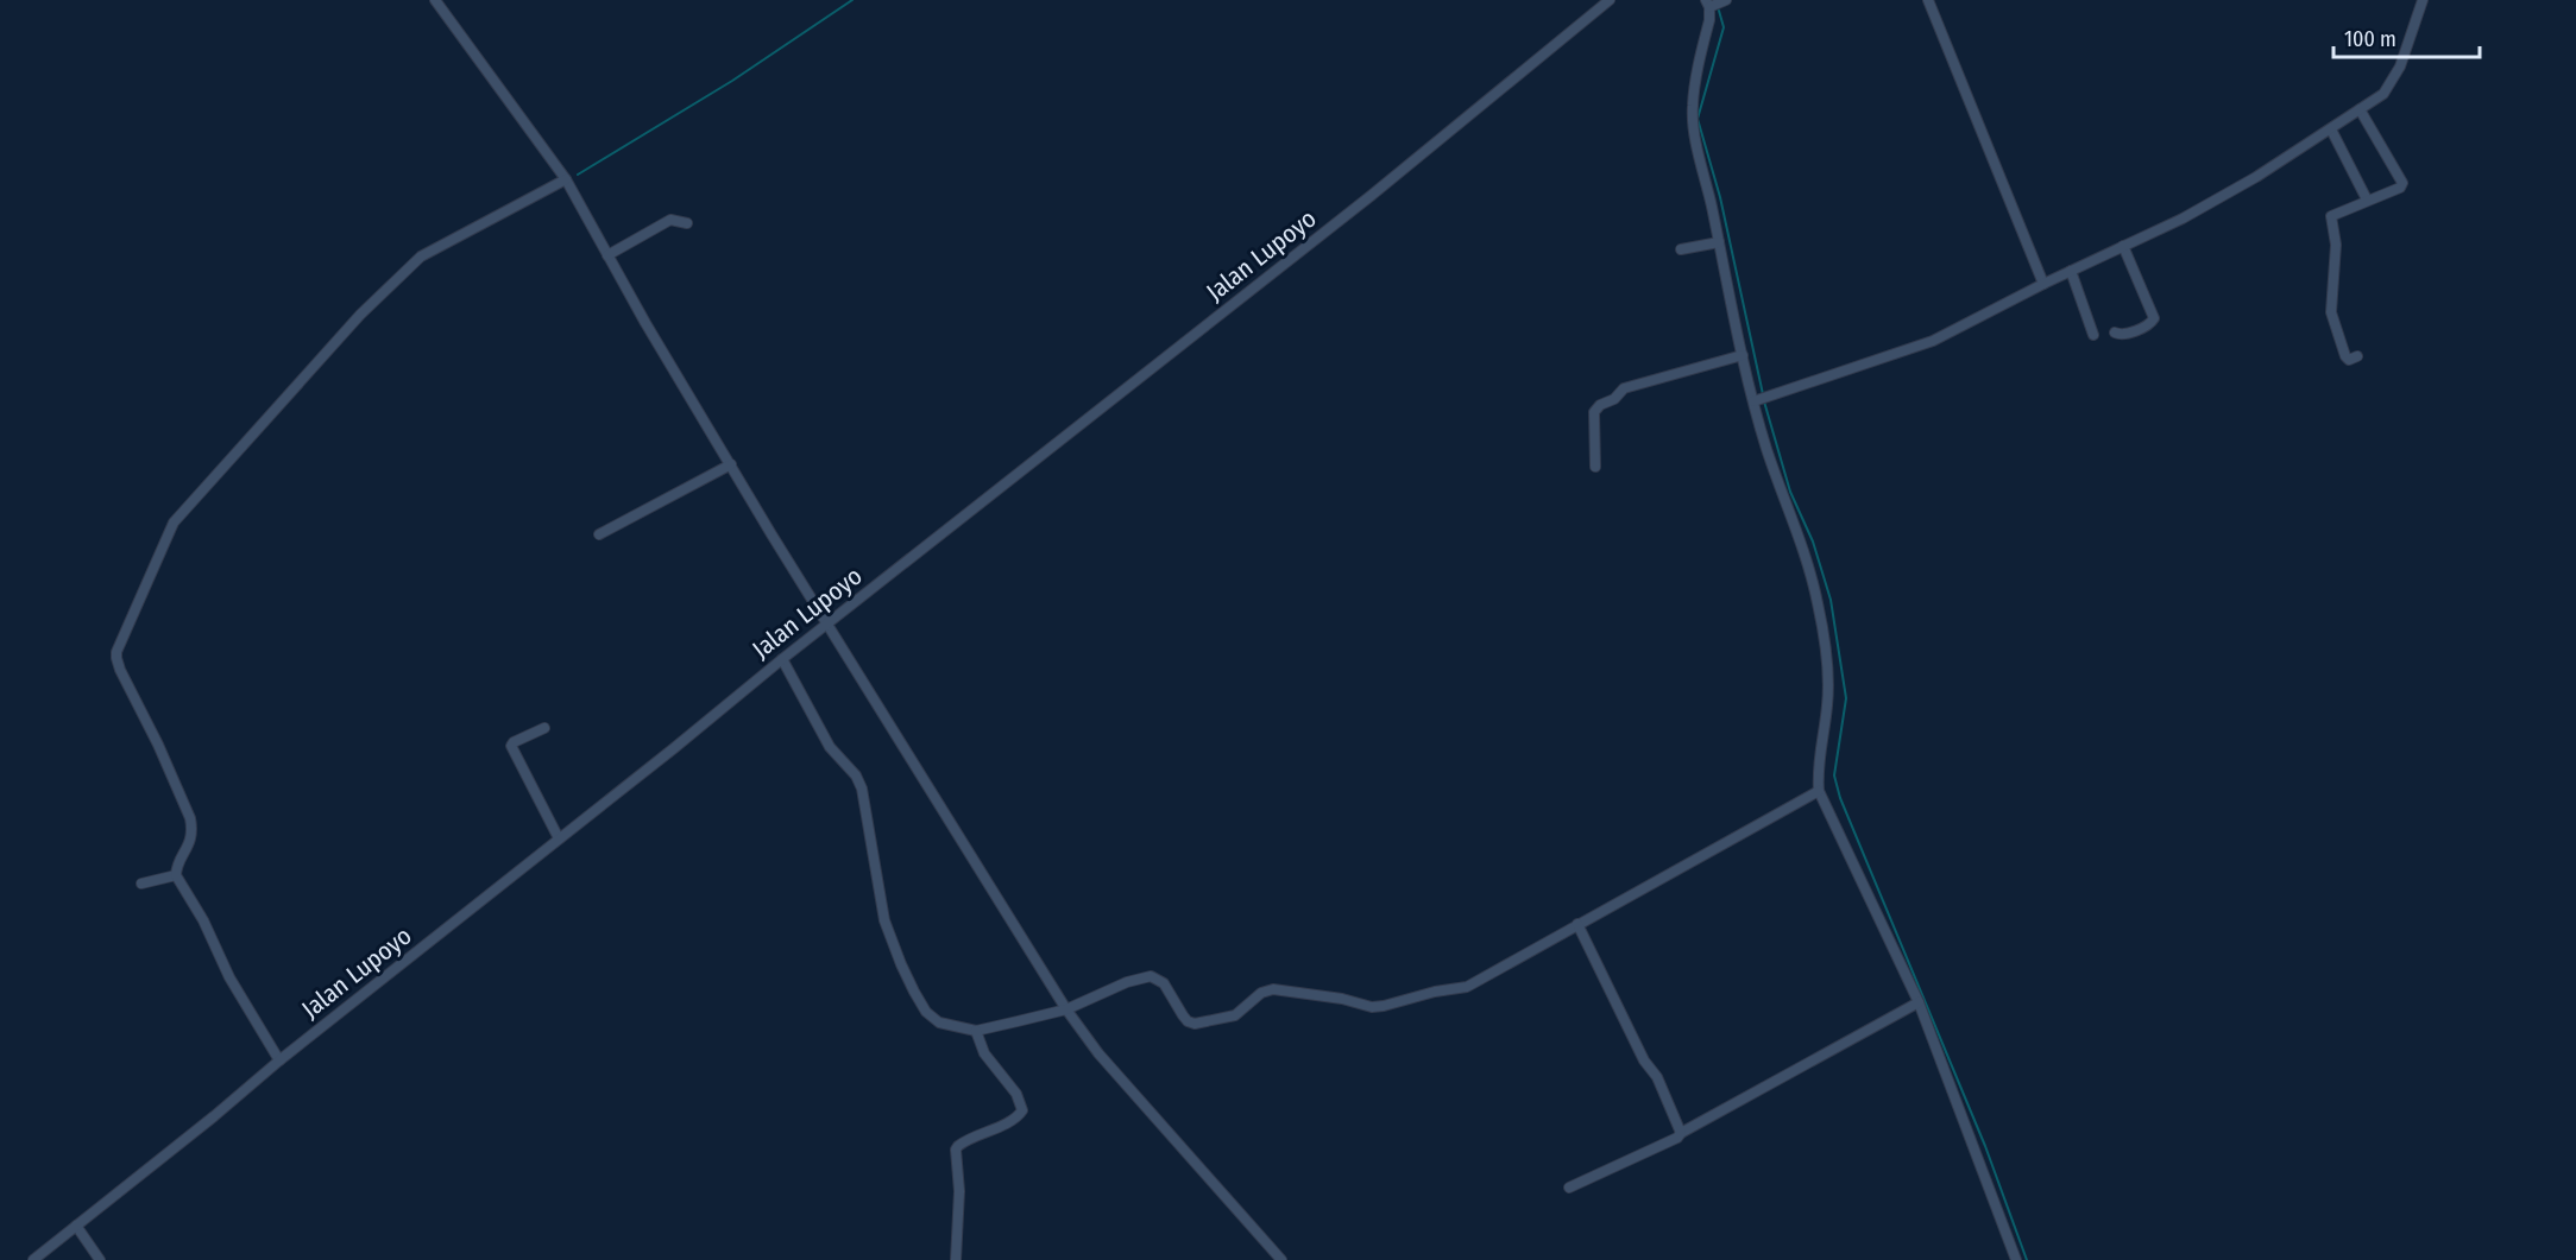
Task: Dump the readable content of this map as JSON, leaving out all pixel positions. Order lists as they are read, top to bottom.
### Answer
{
  "streets": {
    "street": ["Jalan Lupoyo"]
  },
  "scale_bar": "100 m"
}
